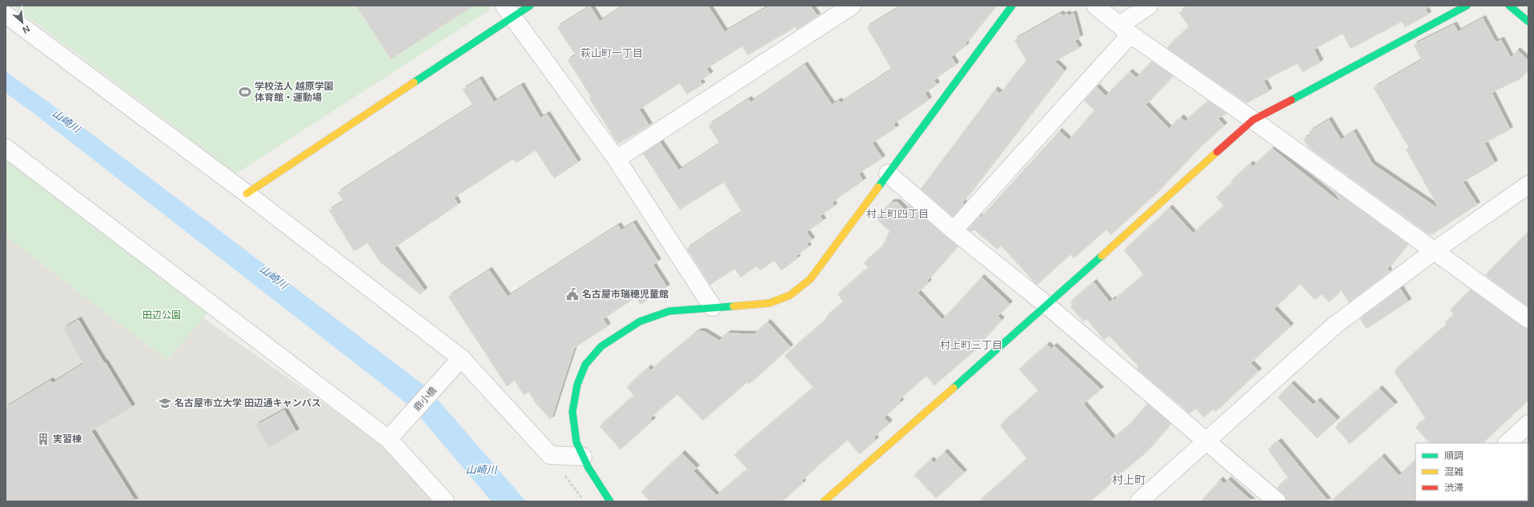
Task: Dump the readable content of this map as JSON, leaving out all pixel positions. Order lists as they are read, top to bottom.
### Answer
{
  "streets": {
    "street": ["鼎小橋"]
  },
  "districts": [
    "萩山町一丁目",
    "村上町四丁目",
    "村上町三丁目",
    "村上町"
  ],
  "water": ["山崎川"],
  "parks": ["田辺公園"],
  "places": {
    "sports": ["学校法人 越原学園 体育館・運動場"],
    "public building": ["名古屋市瑞穂児童館"],
    "school or university": ["名古屋市立大学 田辺通キャンパス"],
    "building": ["実習棟"]
  },
  "legend": ["順調", "混雑", "渋滞"],
  "north": "bottom right"
}
